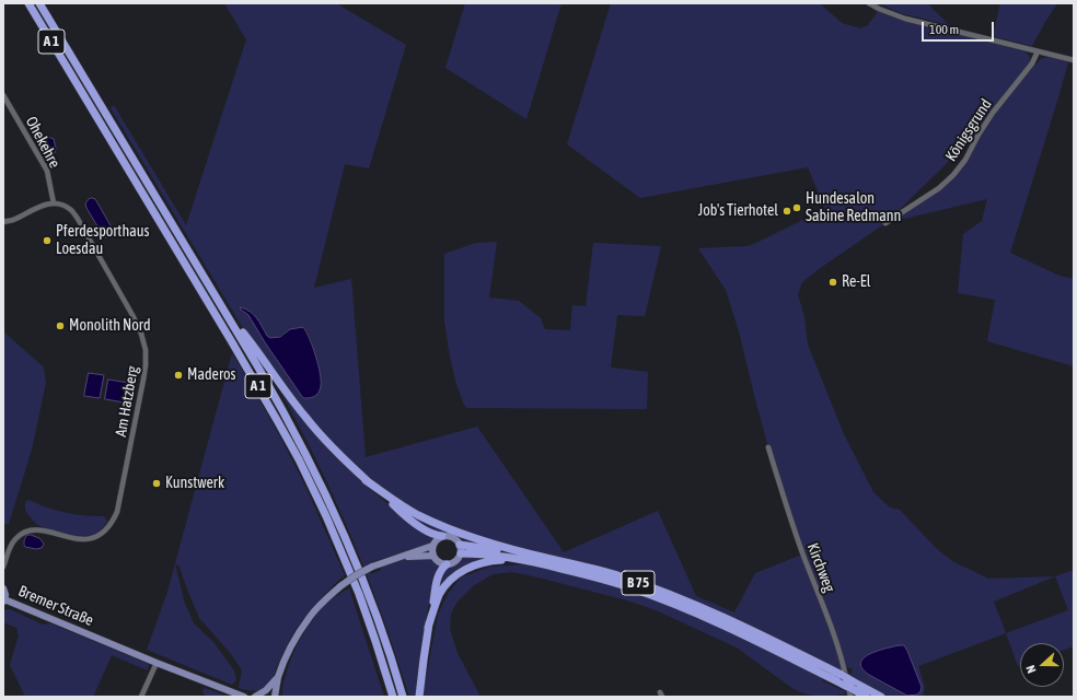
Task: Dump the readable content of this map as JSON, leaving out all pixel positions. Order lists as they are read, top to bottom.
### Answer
{
  "streets": {
    "highway": ["A 1", "B 75"],
    "main road": ["Bremer Straße"],
    "street": [
      "Königsgrund",
      "Ohekehre",
      "Am Hatzberg",
      "Kirchweg"
    ]
  },
  "crossings": [
    ["Ohekehre", "Am Hatzberg"],
    ["Kirchweg", "B 75"]
  ],
  "places": [
    "Hundesalon Sabine Redmann",
    "Job's Tierhotel",
    "Pferdesporthaus Loesdau",
    "Re-El",
    "Monolith Nord",
    "Maderos",
    "Kunstwerk"
  ],
  "scale_bar": "100 m",
  "north": "left"
}
